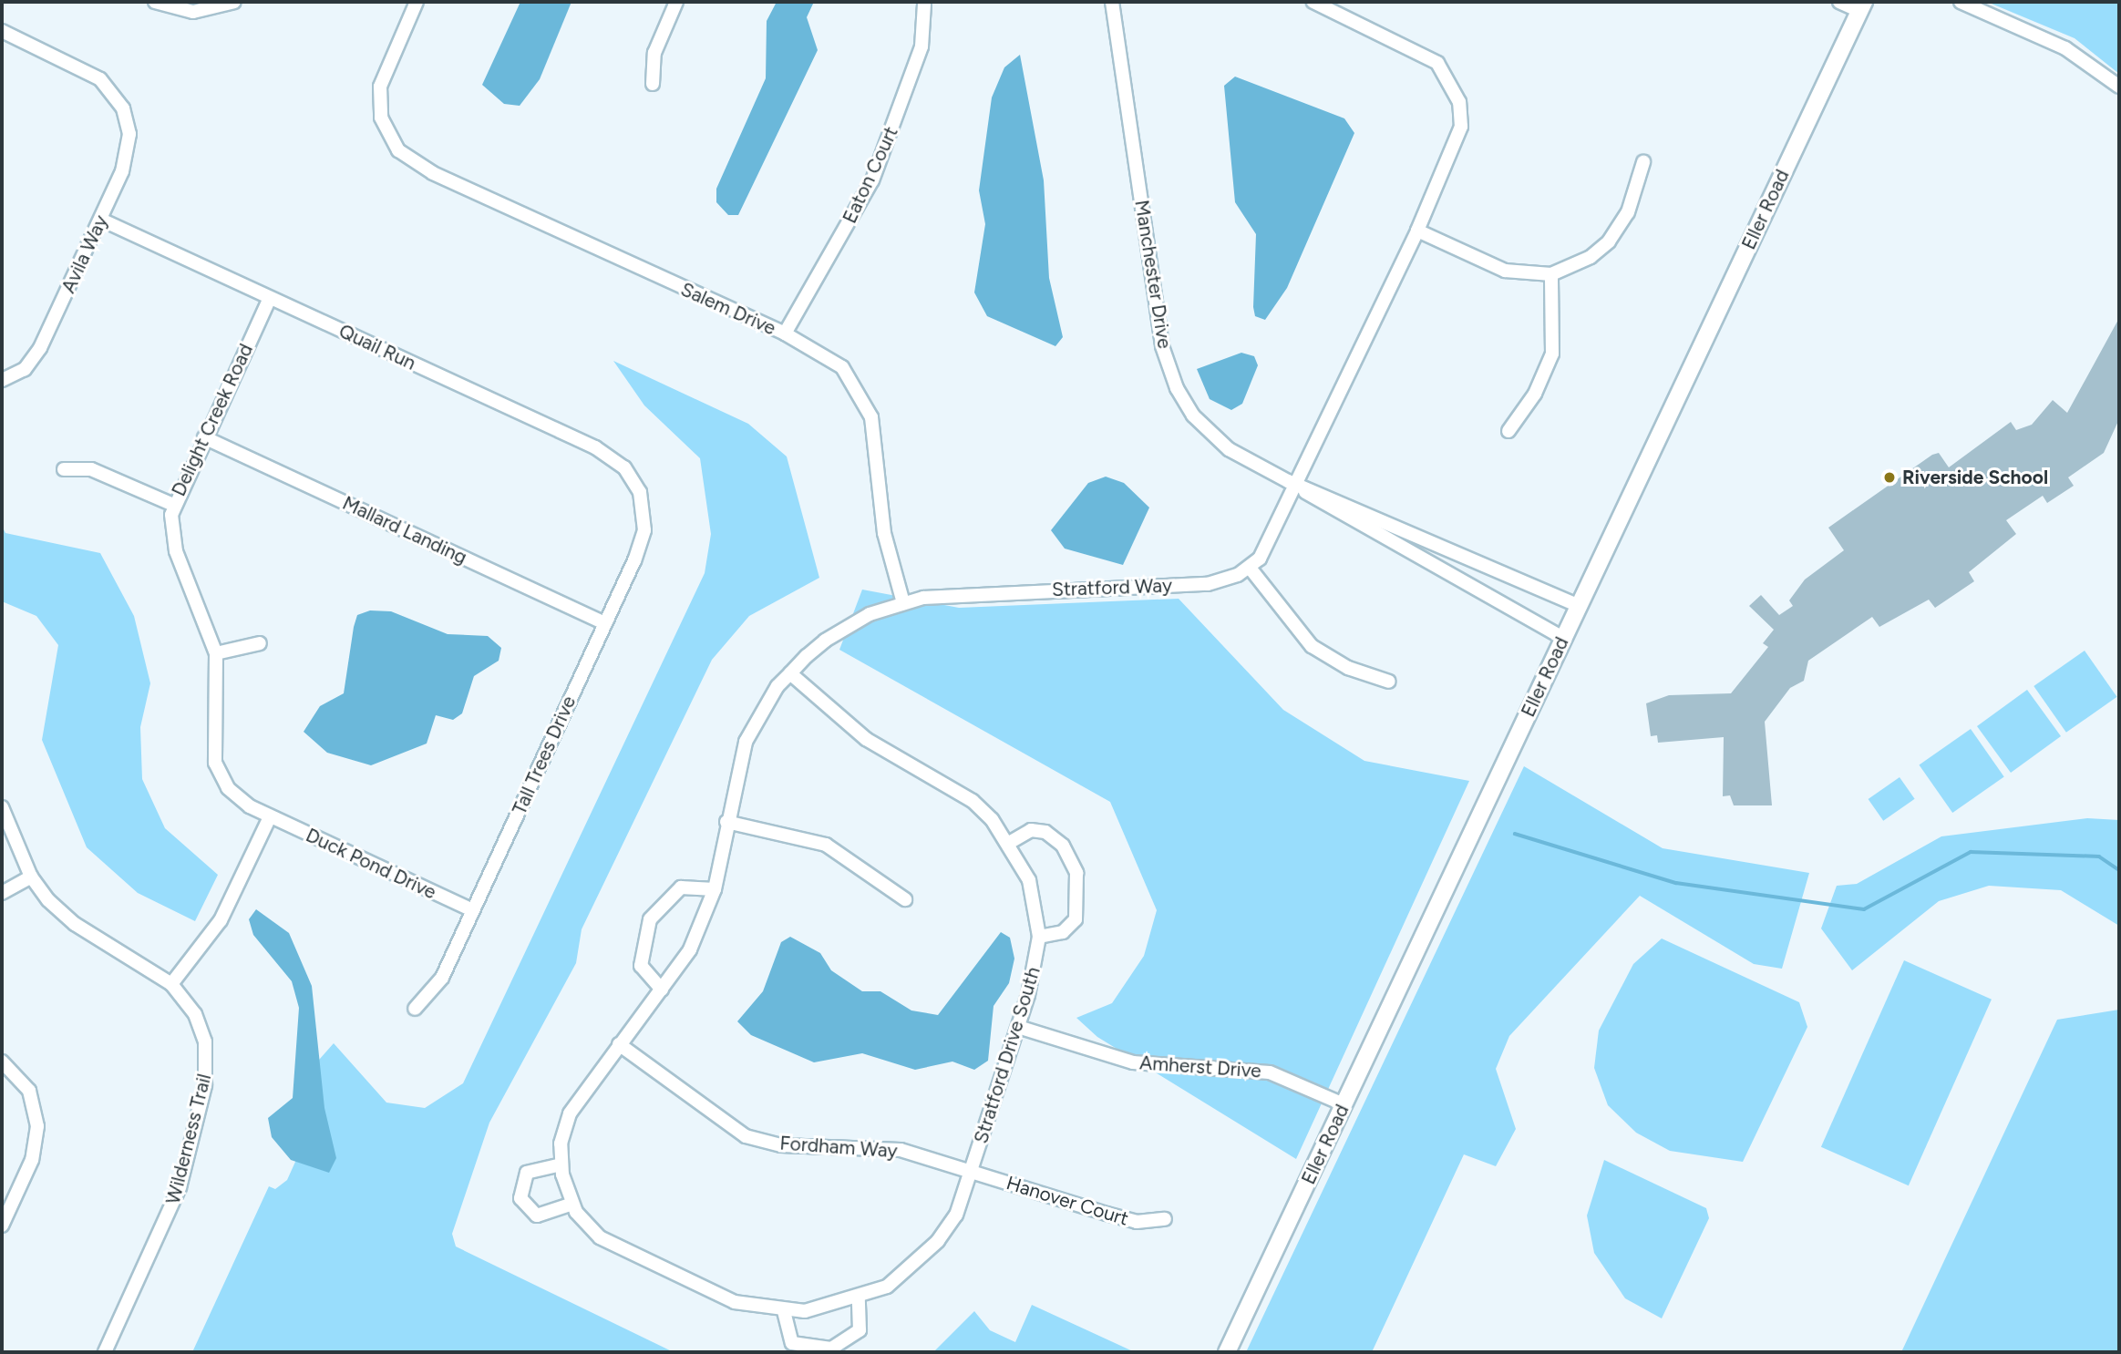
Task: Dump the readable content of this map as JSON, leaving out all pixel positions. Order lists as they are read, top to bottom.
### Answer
{
  "streets": {
    "street": [
      "Eaton Court",
      "Eller Road",
      "Avila Way",
      "Manchester Drive",
      "Salem Drive",
      "Quail Run",
      "Delight Creek Road",
      "Mallard Landing",
      "Stratford Way",
      "Tall Trees Drive",
      "Duck Pond Drive",
      "Stratford Drive South",
      "Amherst Drive",
      "Wilderness Trail",
      "Fordham Way",
      "Hanover Court"
    ]
  },
  "crossings": [
    ["Eaton Court", "Salem Drive"],
    ["Eller Road", "Manchester Drive"],
    ["Eller Road", "Amherst Drive"],
    ["Avila Way", "Quail Run"],
    ["Salem Drive", "Stratford Way"],
    ["Quail Run", "Delight Creek Road"],
    ["Quail Run", "Tall Trees Drive"],
    ["Delight Creek Road", "Mallard Landing"],
    ["Delight Creek Road", "Duck Pond Drive"],
    ["Mallard Landing", "Tall Trees Drive"],
    ["Stratford Way", "Stratford Drive South"],
    ["Stratford Way", "Fordham Way"],
    ["Tall Trees Drive", "Duck Pond Drive"],
    ["Stratford Drive South", "Amherst Drive"],
    ["Stratford Drive South", "Fordham Way"],
    ["Stratford Drive South", "Hanover Court"],
    ["Fordham Way", "Hanover Court"]
  ],
  "places": ["Riverside School"]
}
